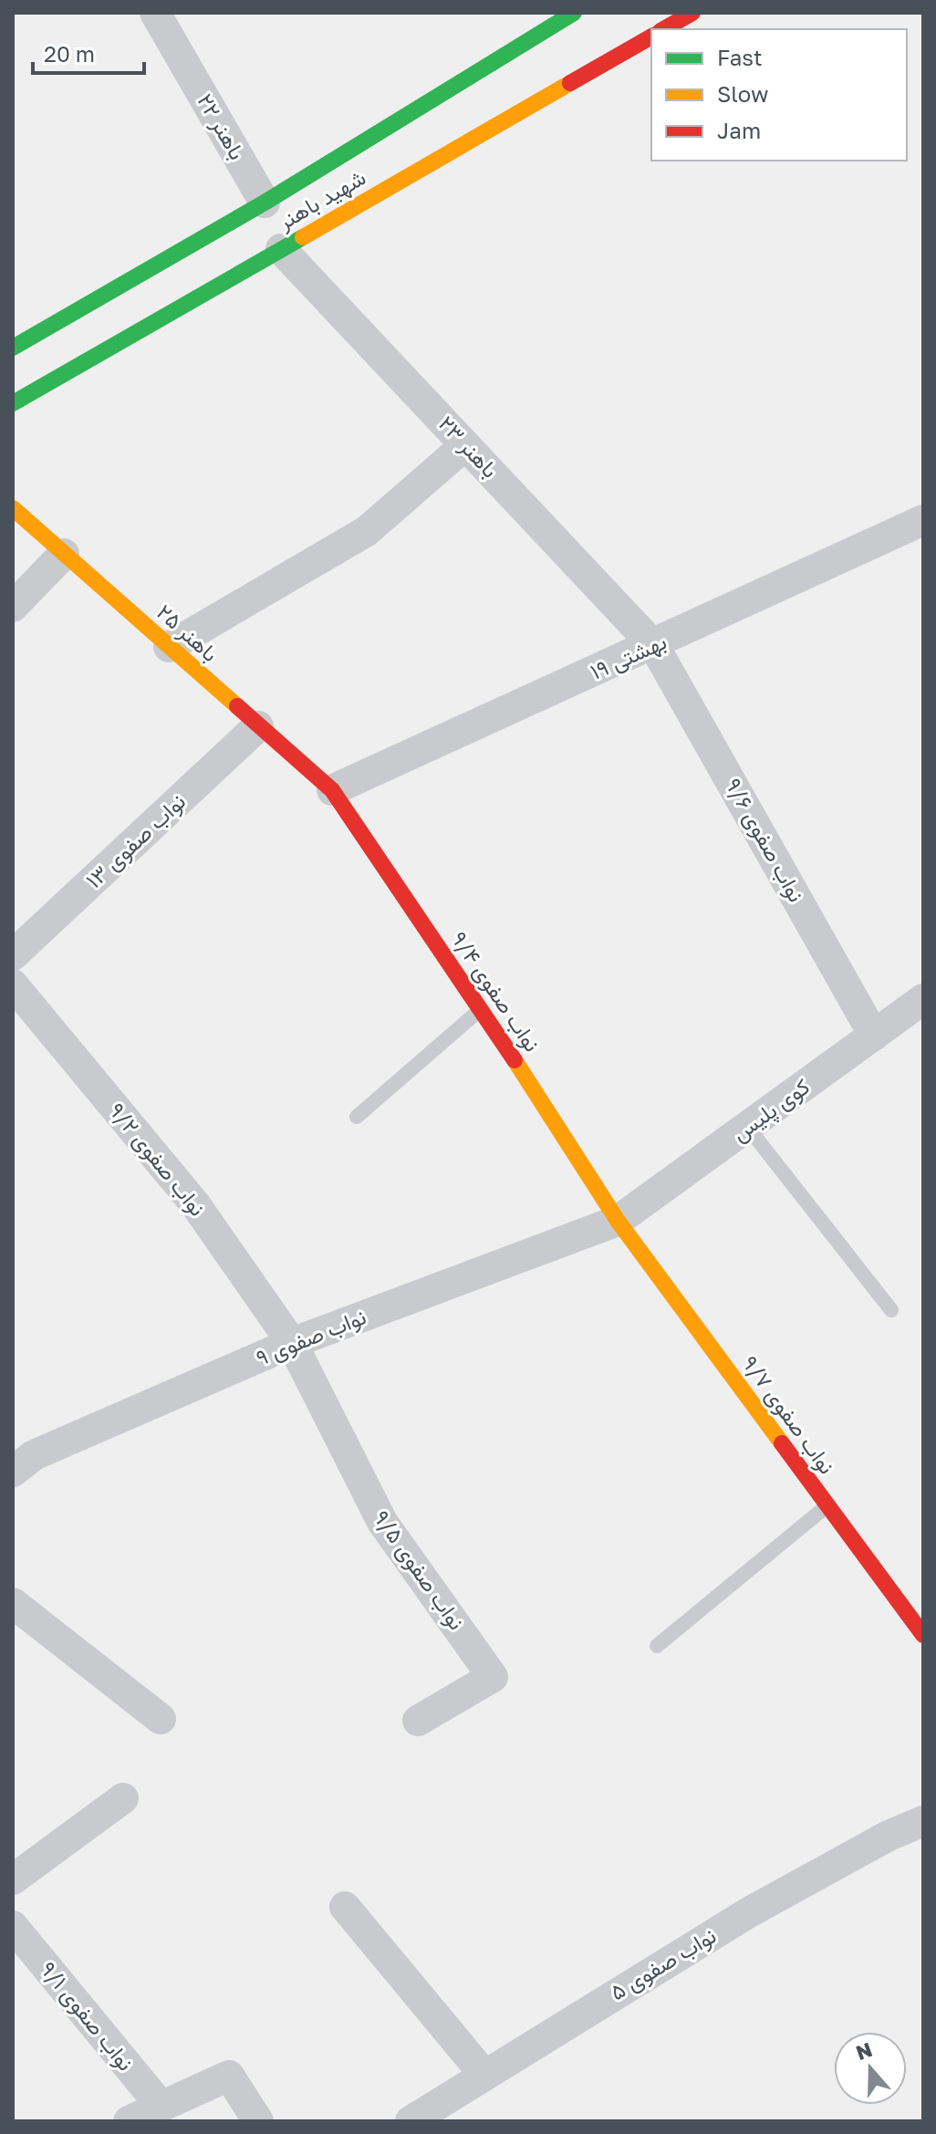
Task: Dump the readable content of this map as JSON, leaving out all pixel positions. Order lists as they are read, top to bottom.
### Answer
{
  "streets": {
    "street": [
      "باهنر ۲۲",
      "شهید باهنر",
      "باهنر ۲۳",
      "باهنر ۲۵",
      "بهشتی ۱۹",
      "نواب صفوی ۹/۶",
      "نواب صفوی ۱۳",
      "نواب صفوی ۹/۴",
      "کوی پلیس",
      "نواب صفوی ۹/۲",
      "نواب صفوی ۹",
      "نواب صفوی ۹/۷",
      "نواب صفوی ۹/۵",
      "نواب صفوی ۵",
      "نواب صفوی ۹/۱"
    ]
  },
  "crossings": [
    ["باهنر ۲۲", "شهید باهنر"],
    ["شهید باهنر", "باهنر ۲۳"],
    ["باهنر ۲۳", "بهشتی ۱۹"],
    ["باهنر ۲۳", "نواب صفوی ۹/۶"],
    ["باهنر ۲۵", "بهشتی ۱۹"],
    ["باهنر ۲۵", "نواب صفوی ۱۳"],
    ["باهنر ۲۵", "نواب صفوی ۹/۴"],
    ["بهشتی ۱۹", "نواب صفوی ۹/۶"],
    ["بهشتی ۱۹", "نواب صفوی ۹/۴"],
    ["نواب صفوی ۹/۶", "کوی پلیس"],
    ["نواب صفوی ۹/۴", "کوی پلیس"],
    ["نواب صفوی ۹/۴", "نواب صفوی ۹"],
    ["نواب صفوی ۹/۴", "نواب صفوی ۹/۷"],
    ["کوی پلیس", "نواب صفوی ۹"],
    ["کوی پلیس", "نواب صفوی ۹/۷"],
    ["نواب صفوی ۹/۲", "نواب صفوی ۹"],
    ["نواب صفوی ۹/۲", "نواب صفوی ۹/۵"],
    ["نواب صفوی ۹", "نواب صفوی ۹/۷"],
    ["نواب صفوی ۹", "نواب صفوی ۹/۵"]
  ],
  "legend": ["Fast", "Slow", "Jam"],
  "scale_bar": "20 m",
  "north": "top"
}
